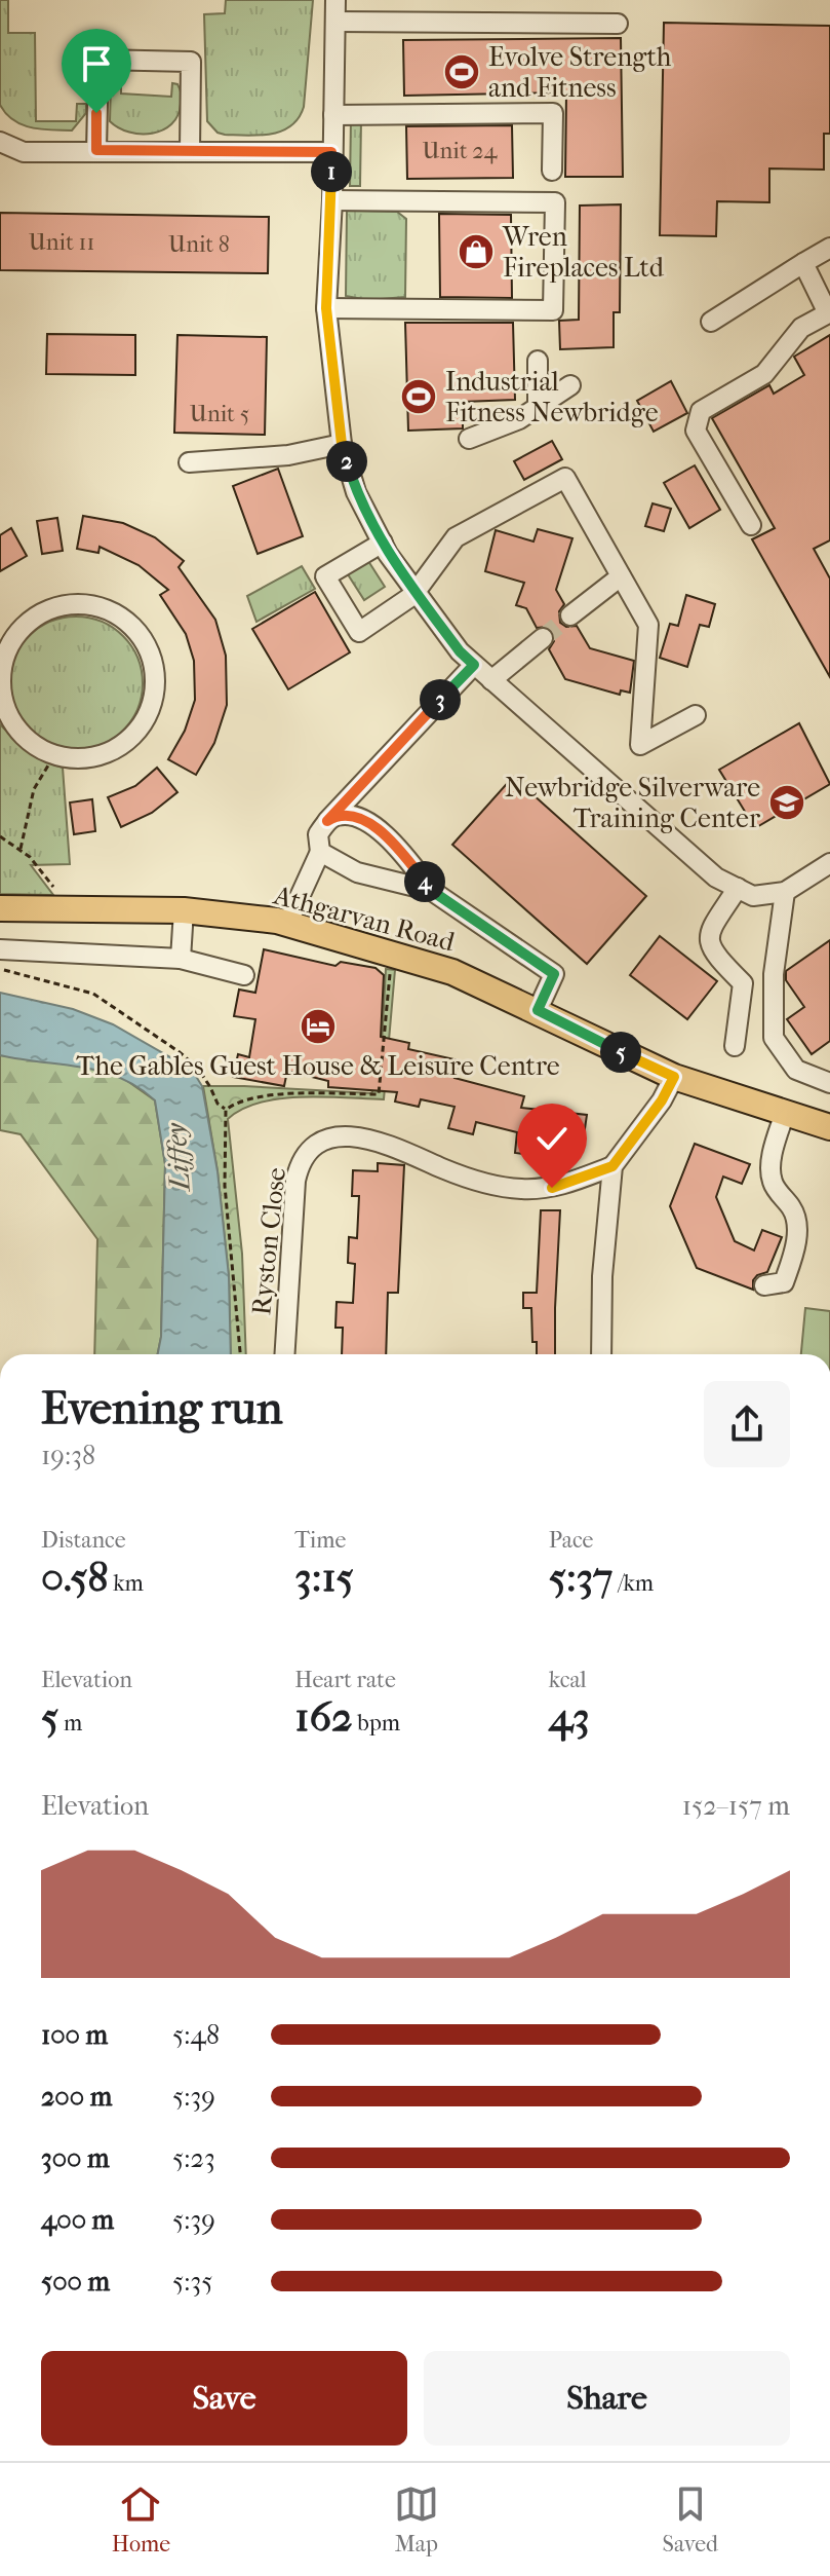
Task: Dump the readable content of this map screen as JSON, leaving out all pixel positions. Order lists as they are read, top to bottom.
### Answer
{
  "streets": {
    "main road": ["Athgarvan Road"],
    "street": ["Ryston Close"]
  },
  "water": ["Liffey"],
  "places": {
    "sports": ["Evolve Strength and Fitness", "Industrial Fitness Newbridge"],
    "shop": ["Wren Fireplaces Ltd"],
    "school or university": ["Newbridge Silverware Training Center"],
    "hotel": ["The Gables Guest House & Leisure Centre"]
  },
  "house_numbers": [
    "Unit 24",
    "Unit 11",
    "Unit 8",
    "Unit 5"
  ],
  "page": {
    "pins": [
      "1",
      "2",
      "3",
      "4",
      "5"
    ],
    "heading": ["Evening run", "19:38"],
    "stats": [
      ["Distance", "0.58 km"],
      ["Time", "3:15"],
      ["Pace", "5:37 /km"],
      ["Elevation", "5 m"],
      ["Heart rate", "162 bpm"],
      ["kcal", "43"]
    ],
    "chart": ["Elevation", "152–157 m"],
    "list": [
      {
        "name": "100 m",
        "note": "5:48"
      },
      {
        "name": "200 m",
        "note": "5:39"
      },
      {
        "name": "300 m",
        "note": "5:23"
      },
      {
        "name": "400 m",
        "note": "5:39"
      },
      {
        "name": "500 m",
        "note": "5:35"
      }
    ],
    "buttons": ["Save", "Share"],
    "tabs": ["Home", "Map", "Saved"]
  }
}
